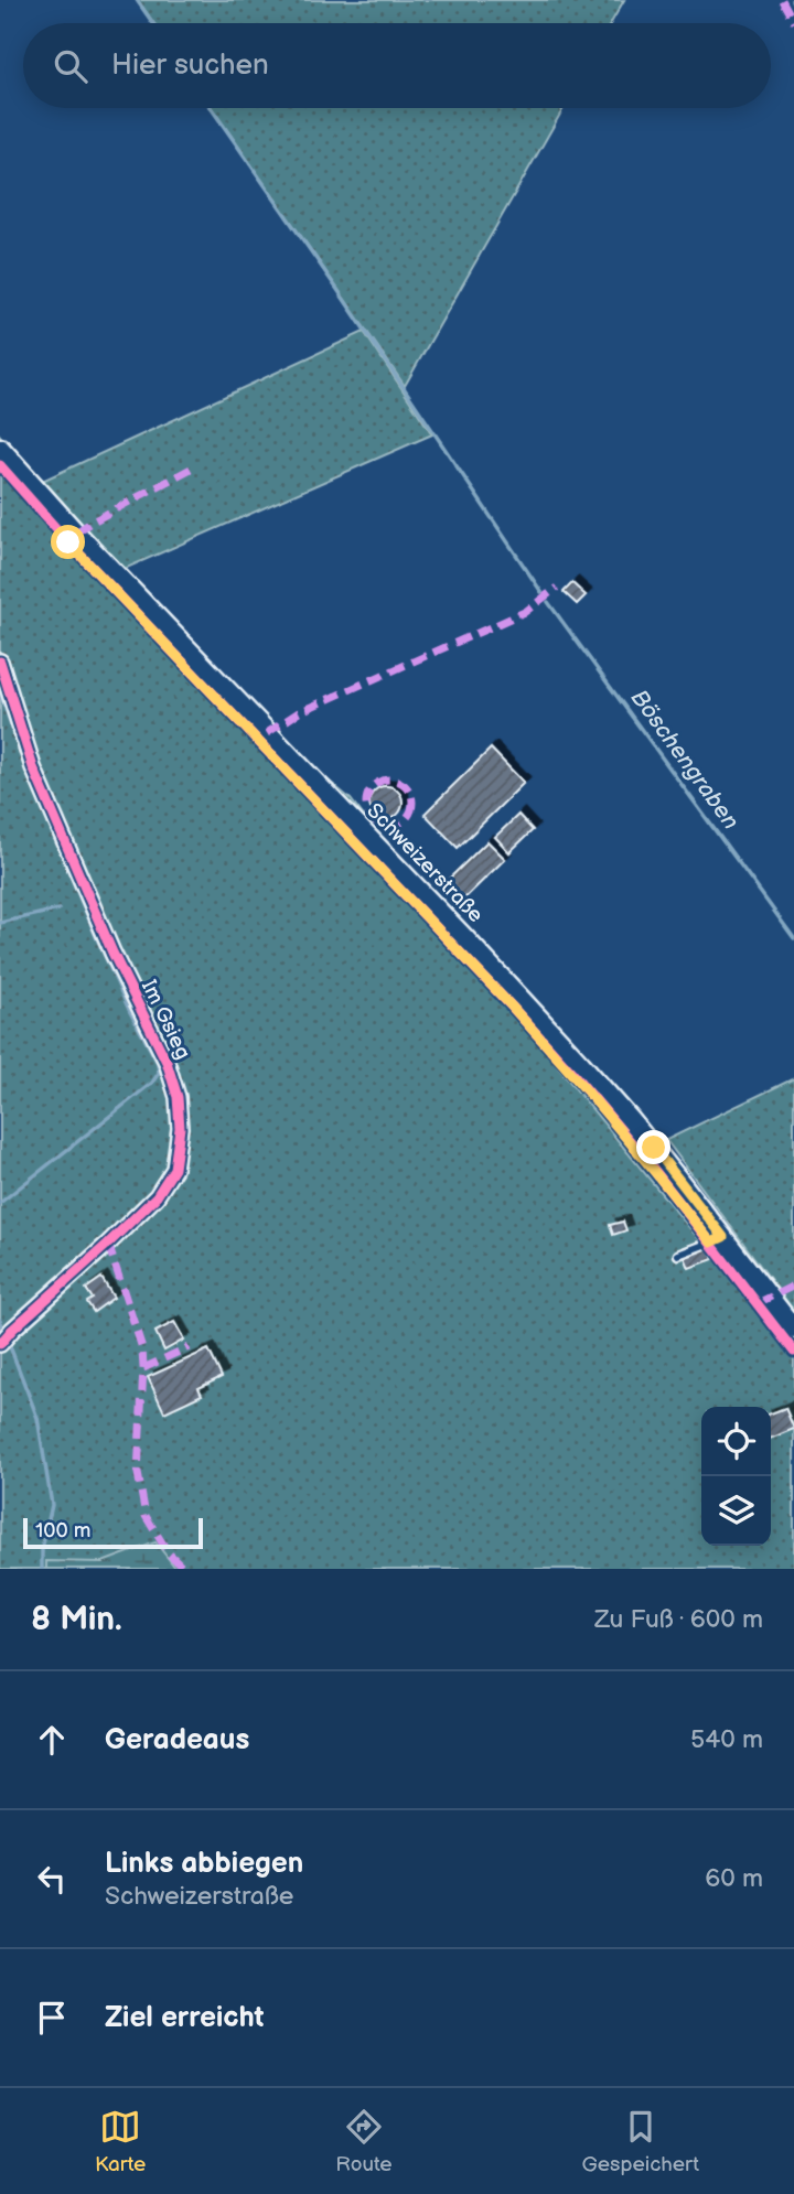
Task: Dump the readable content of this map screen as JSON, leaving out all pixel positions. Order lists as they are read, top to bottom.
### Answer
{
  "streets": {
    "main road": ["Schweizerstraße"],
    "street": ["Im Gsieg"]
  },
  "water": ["Böschengraben"],
  "scale_bar": "100 m",
  "page": {
    "search": "Hier suchen",
    "scale": "100 m",
    "heading": ["8 Min.", "Zu Fuß · 600 m"],
    "list": [
      ["Geradeaus", "540 m"],
      ["Links abbiegen", "Schweizerstraße", "60 m"],
      "Ziel erreicht"
    ],
    "nav": ["Karte", "Route", "Gespeichert"]
  }
}
